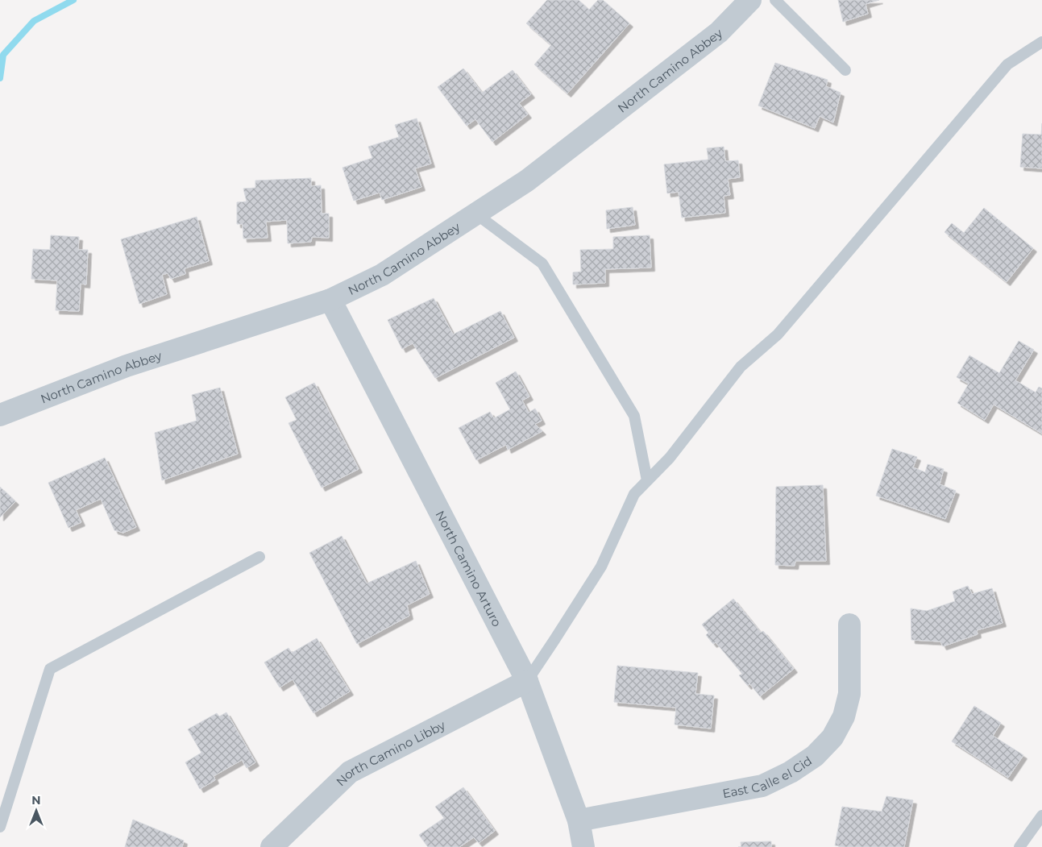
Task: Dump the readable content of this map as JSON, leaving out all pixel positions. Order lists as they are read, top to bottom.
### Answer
{
  "streets": {
    "street": [
      "North Camino Abbey",
      "North Camino Arturo",
      "North Camino Libby",
      "East Calle el Cid"
    ]
  },
  "crossings": [
    ["North Camino Abbey", "North Camino Arturo"],
    ["North Camino Arturo", "North Camino Libby"],
    ["North Camino Arturo", "East Calle el Cid"]
  ],
  "north": "top"
}
